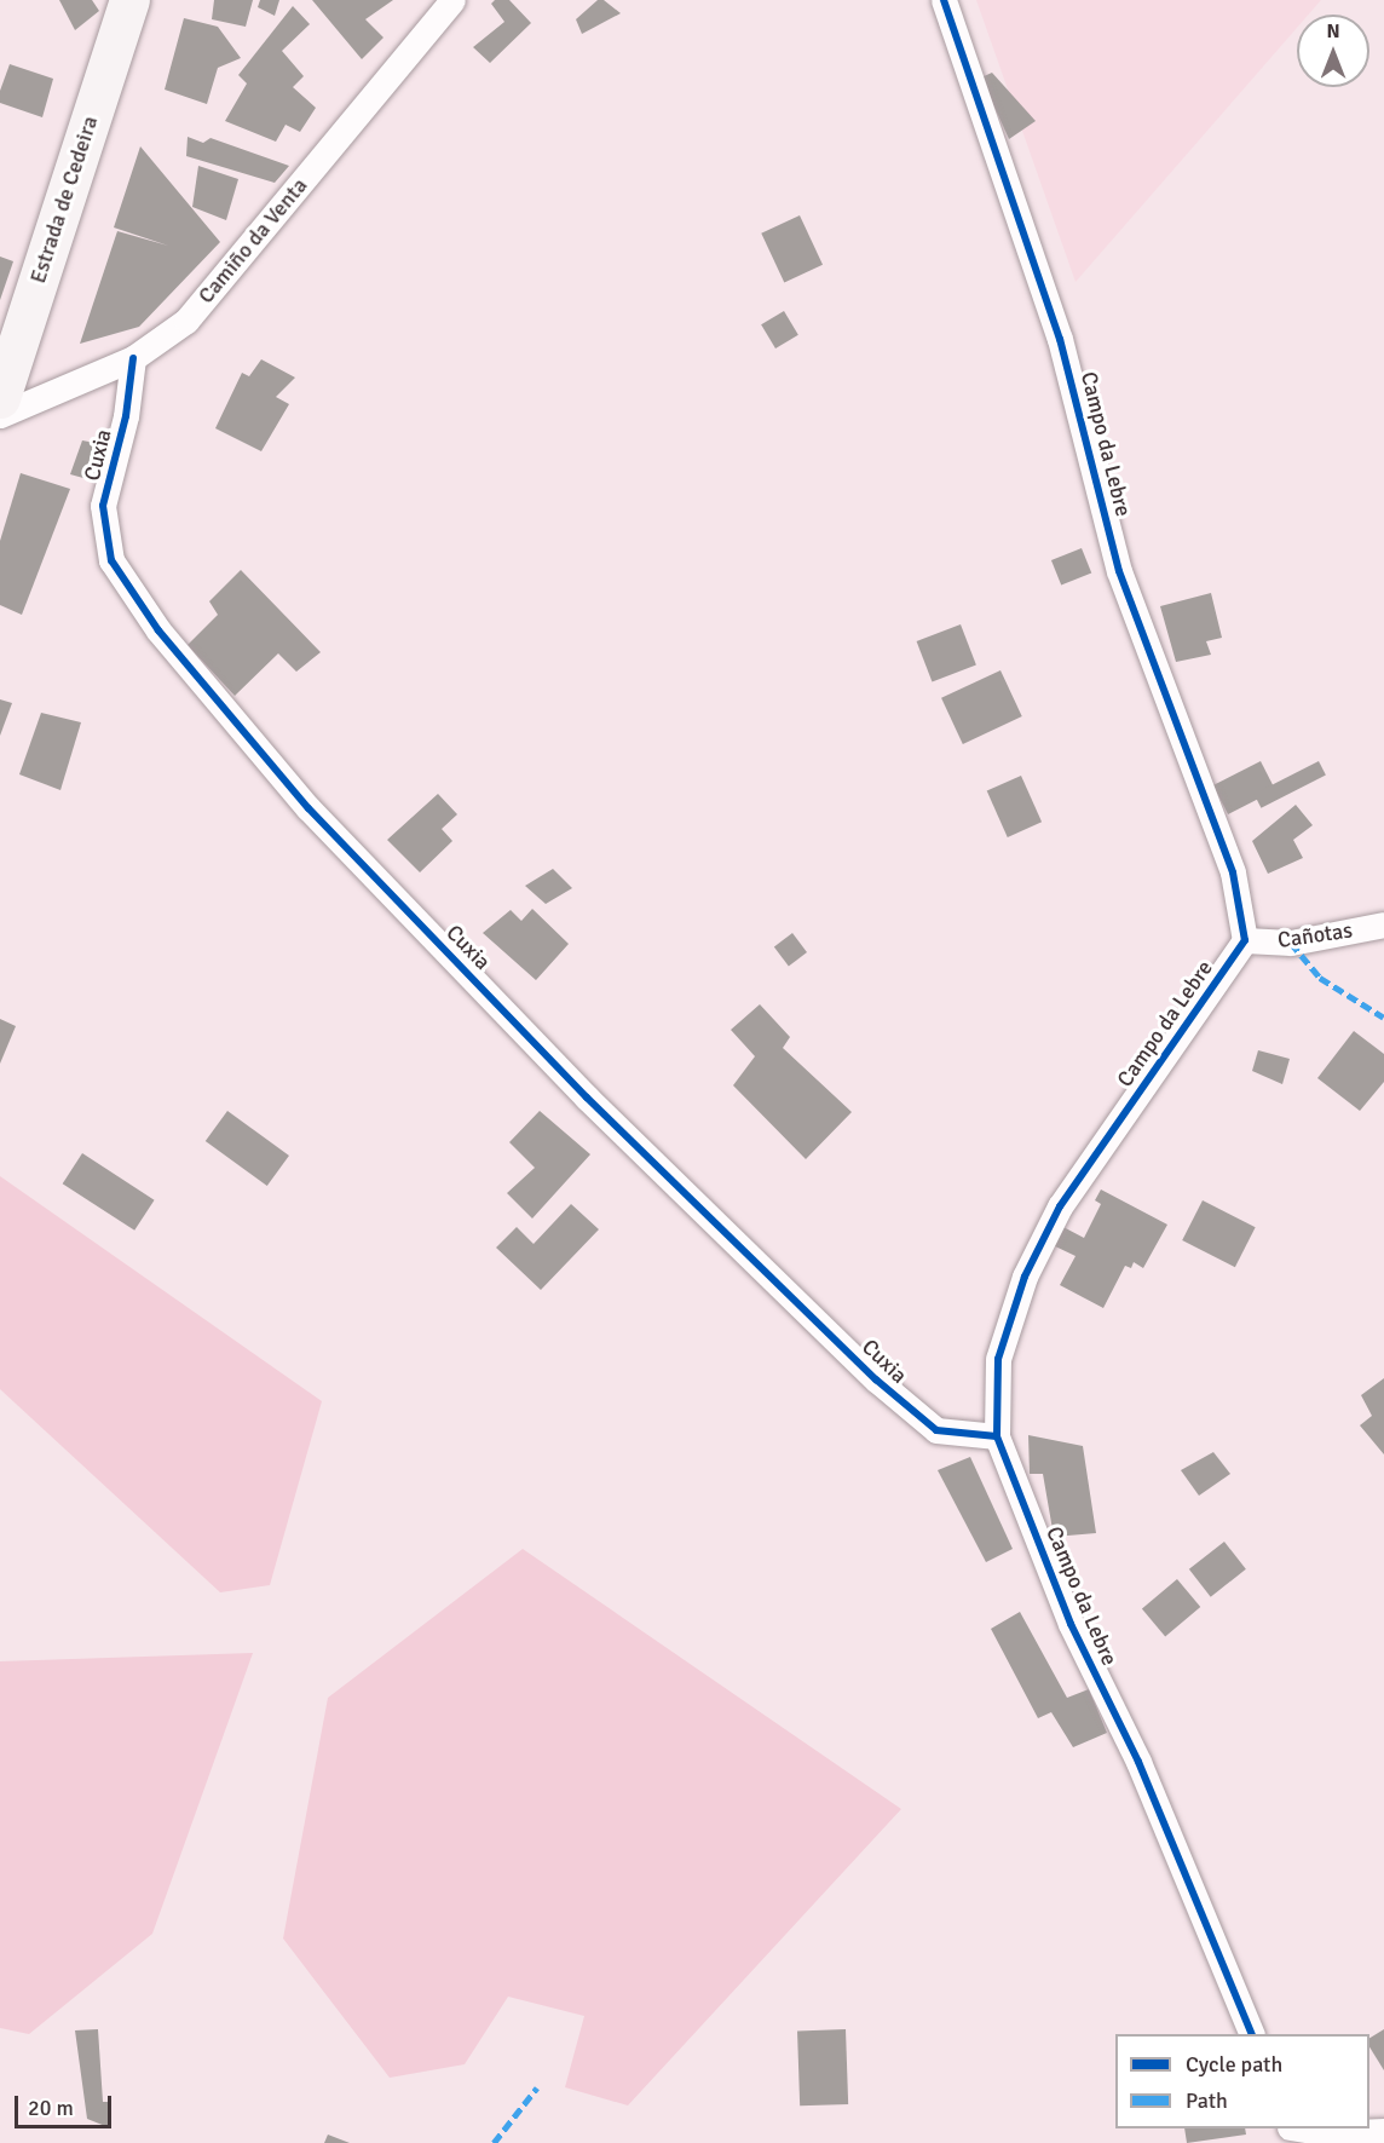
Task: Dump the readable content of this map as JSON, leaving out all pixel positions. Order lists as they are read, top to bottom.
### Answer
{
  "streets": {
    "main road": ["Estrada de Cedeira"],
    "street": [
      "Camiño da Venta",
      "Campo da Lebre",
      "Cuxia",
      "Cañotas"
    ]
  },
  "crossings": [
    ["Camiño da Venta", "Cuxia"],
    ["Campo da Lebre", "Cuxia"],
    ["Campo da Lebre", "Cañotas"]
  ],
  "legend": ["Cycle path", "Path"],
  "scale_bar": "20 m",
  "north": "top"
}
